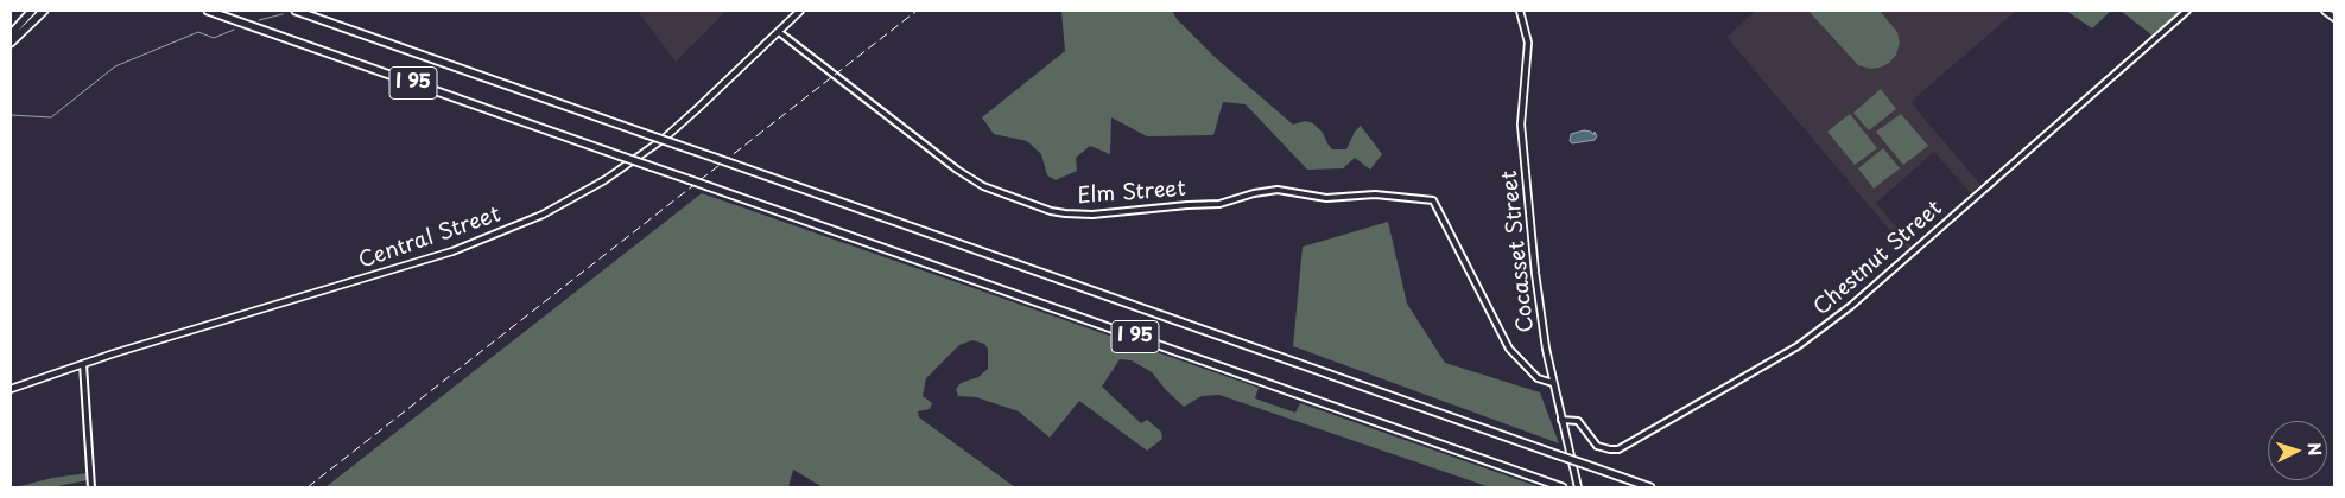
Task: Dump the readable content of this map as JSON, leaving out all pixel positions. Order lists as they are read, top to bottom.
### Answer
{
  "streets": {
    "highway": ["I 95"],
    "main road": ["Central Street", "Cocasset Street"],
    "street": ["Elm Street", "Chestnut Street"]
  },
  "crossings": [
    ["Elm Street", "Central Street"],
    ["Elm Street", "Cocasset Street"],
    ["Cocasset Street", "Chestnut Street"]
  ],
  "north": "right"
}
